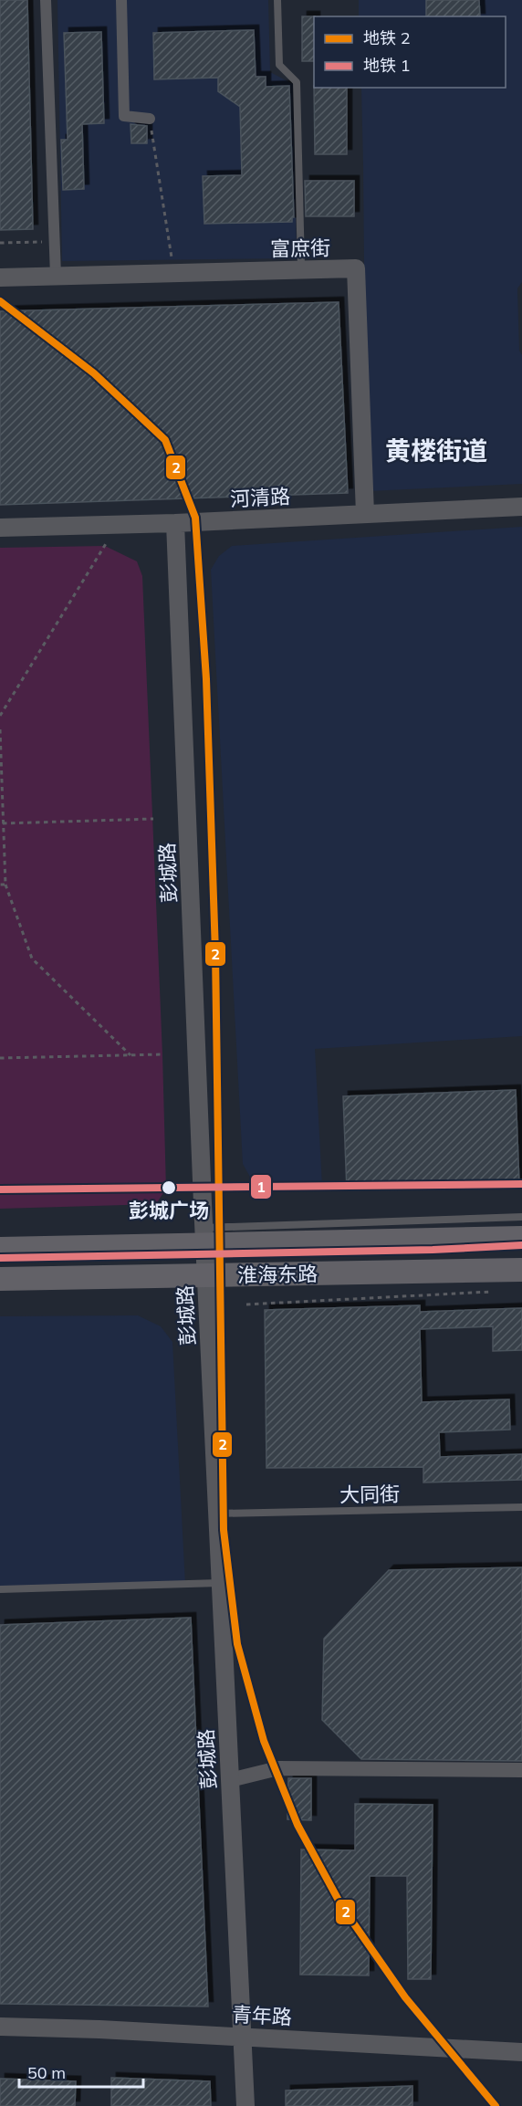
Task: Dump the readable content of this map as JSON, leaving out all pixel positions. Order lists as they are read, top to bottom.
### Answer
{
  "streets": {
    "main road": ["淮海东路"],
    "street": [
      "富庶街",
      "河清路",
      "彭城路",
      "青年路"
    ],
    "lane": ["大同街"]
  },
  "crossings": [
    ["富庶街", "河清路"],
    ["河清路", "彭城路"],
    ["彭城路", "淮海东路"],
    ["彭城路", "大同街"],
    ["彭城路", "青年路"]
  ],
  "districts": ["黄楼街道"],
  "places": ["彭城广场"],
  "lines": ["metro line 2", "metro line 1"],
  "legend": ["地铁 2", "地铁 1"],
  "scale_bar": "50 m"
}
